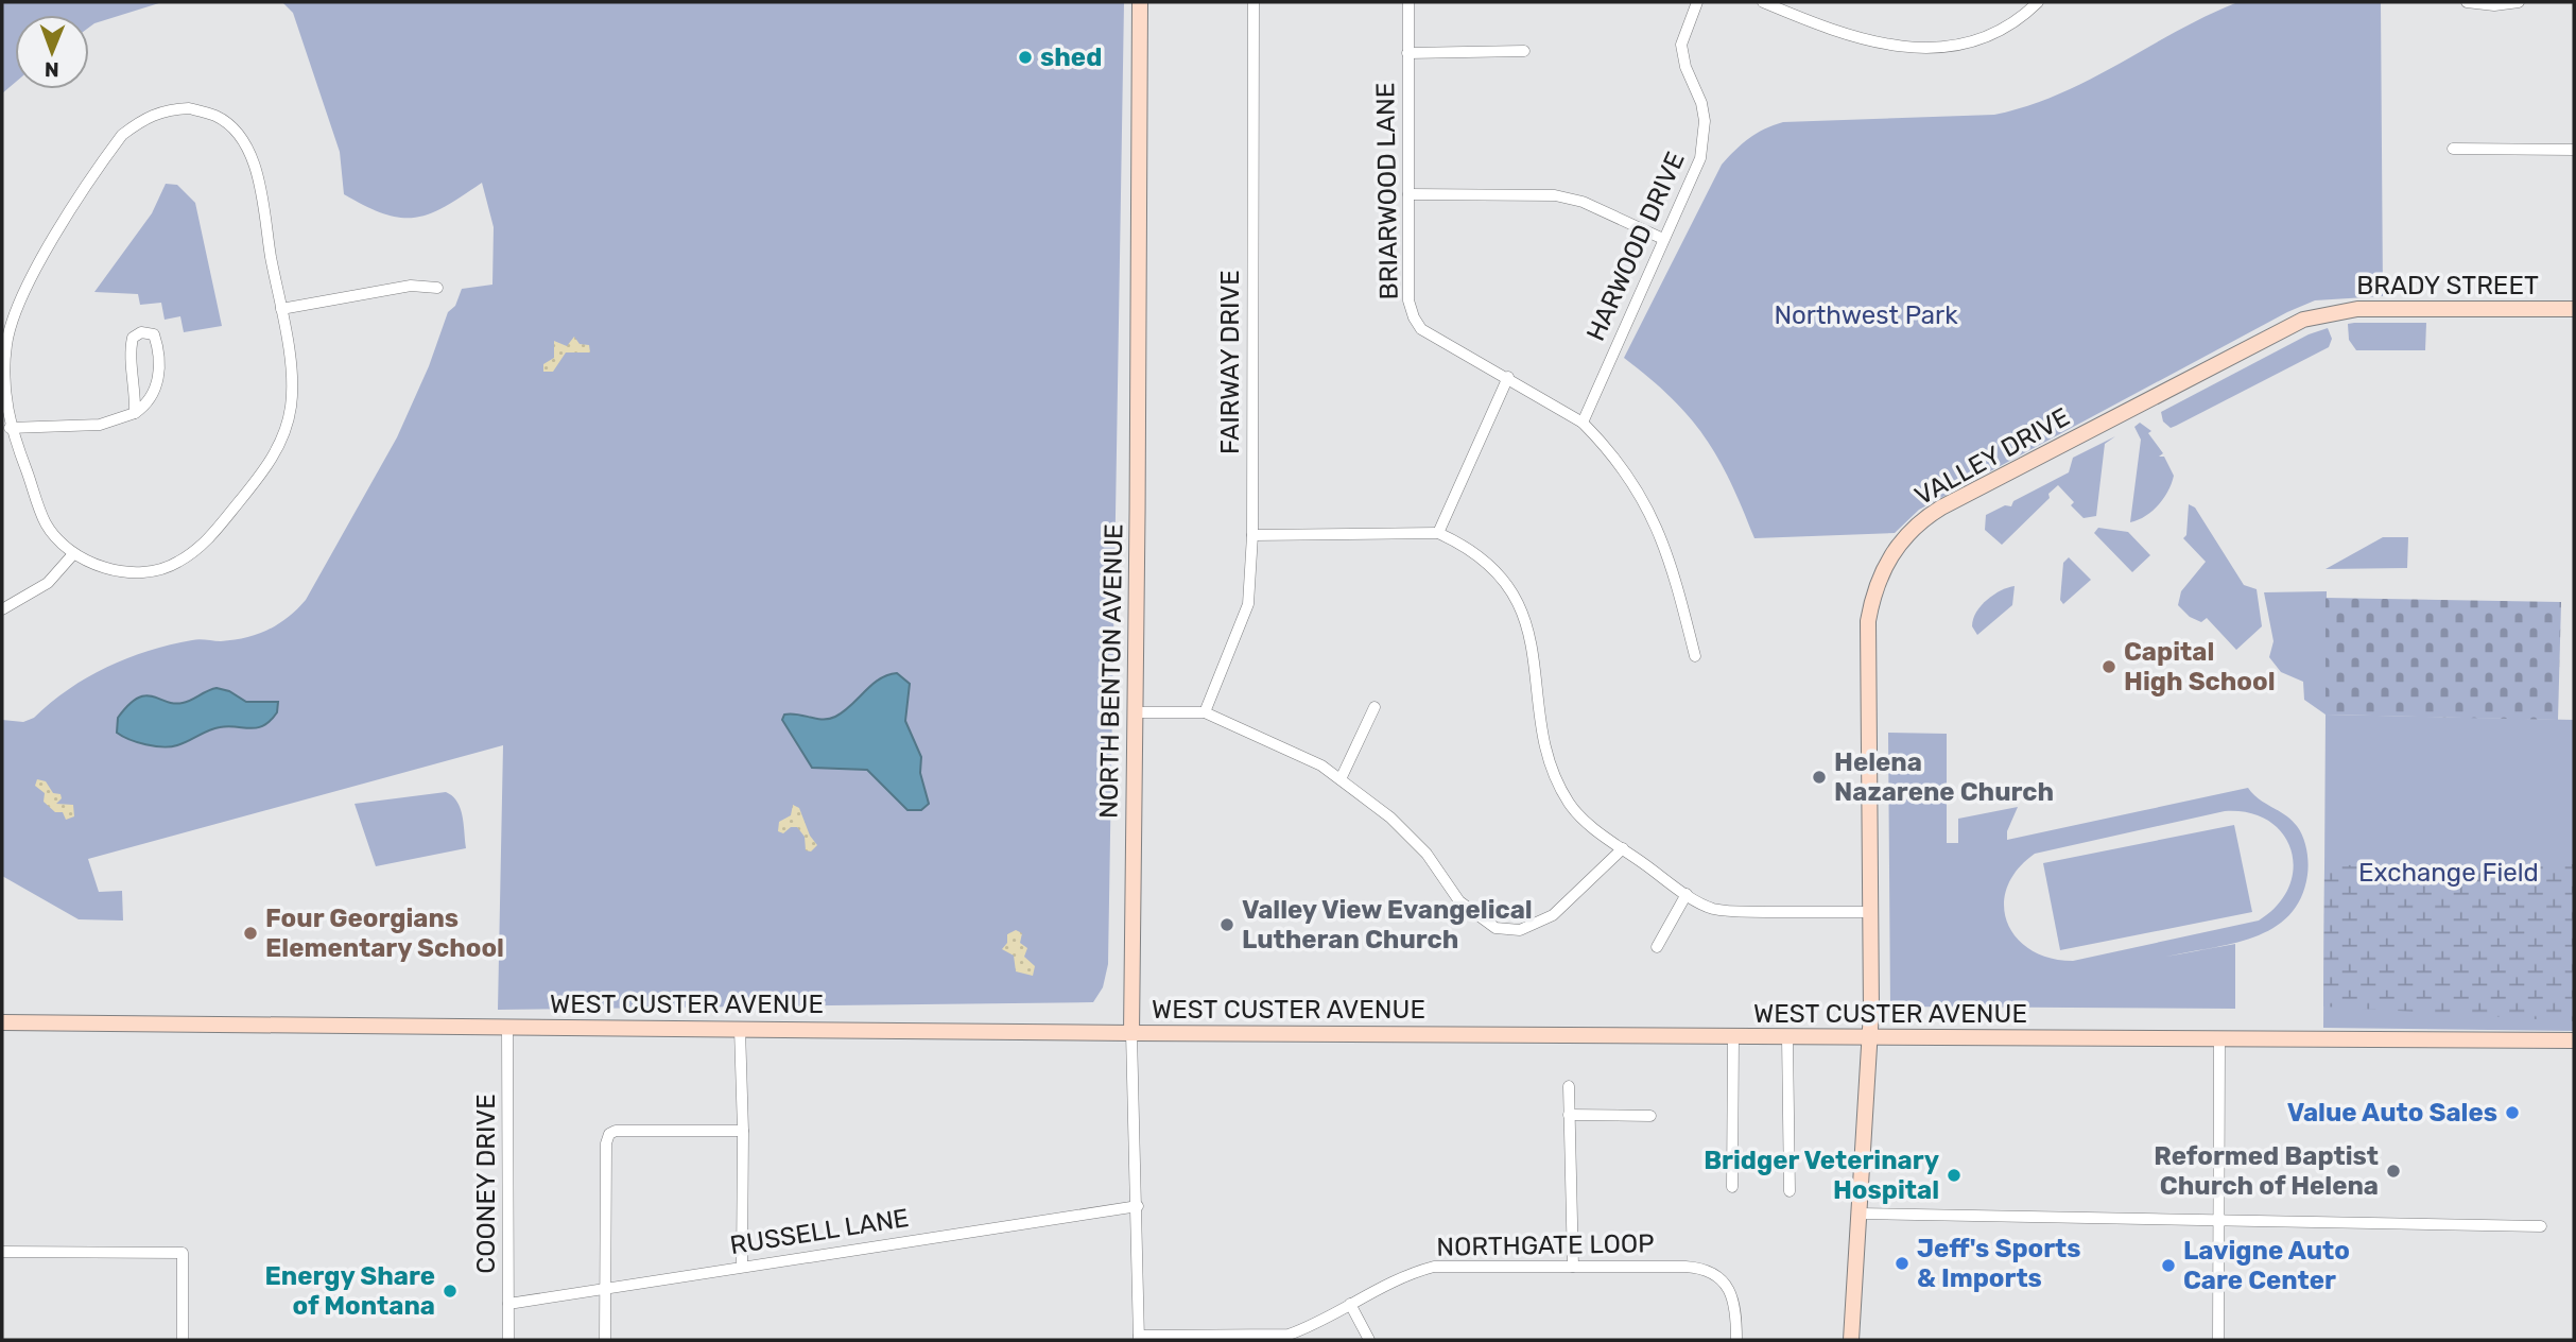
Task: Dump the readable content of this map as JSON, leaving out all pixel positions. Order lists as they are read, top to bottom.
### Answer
{
  "streets": {
    "main road": [
      "BRADY STREET",
      "VALLEY DRIVE",
      "NORTH BENTON AVENUE",
      "WEST CUSTER AVENUE"
    ],
    "street": [
      "BRIARWOOD LANE",
      "HARWOOD DRIVE",
      "FAIRWAY DRIVE",
      "COONEY DRIVE",
      "RUSSELL LANE",
      "NORTHGATE LOOP"
    ]
  },
  "crossings": [
    ["BRIARWOOD LANE", "HARWOOD DRIVE"],
    ["BRADY STREET", "VALLEY DRIVE"],
    ["VALLEY DRIVE", "WEST CUSTER AVENUE"],
    ["NORTH BENTON AVENUE", "WEST CUSTER AVENUE"],
    ["NORTH BENTON AVENUE", "RUSSELL LANE"],
    ["NORTH BENTON AVENUE", "NORTHGATE LOOP"],
    ["WEST CUSTER AVENUE", "COONEY DRIVE"],
    ["COONEY DRIVE", "RUSSELL LANE"]
  ],
  "parks": ["Northwest Park", "Exchange Field"],
  "places": [
    "shed",
    "Capital High School",
    "Helena Nazarene Church",
    "Valley View Evangelical Lutheran Church",
    "Four Georgians Elementary School",
    "Value Auto Sales",
    "Reformed Baptist Church of Helena",
    "Bridger Veterinary Hospital",
    "Jeff's Sports & Imports",
    "Lavigne Auto Care Center",
    "Energy Share of Montana"
  ],
  "north": "bottom"
}
